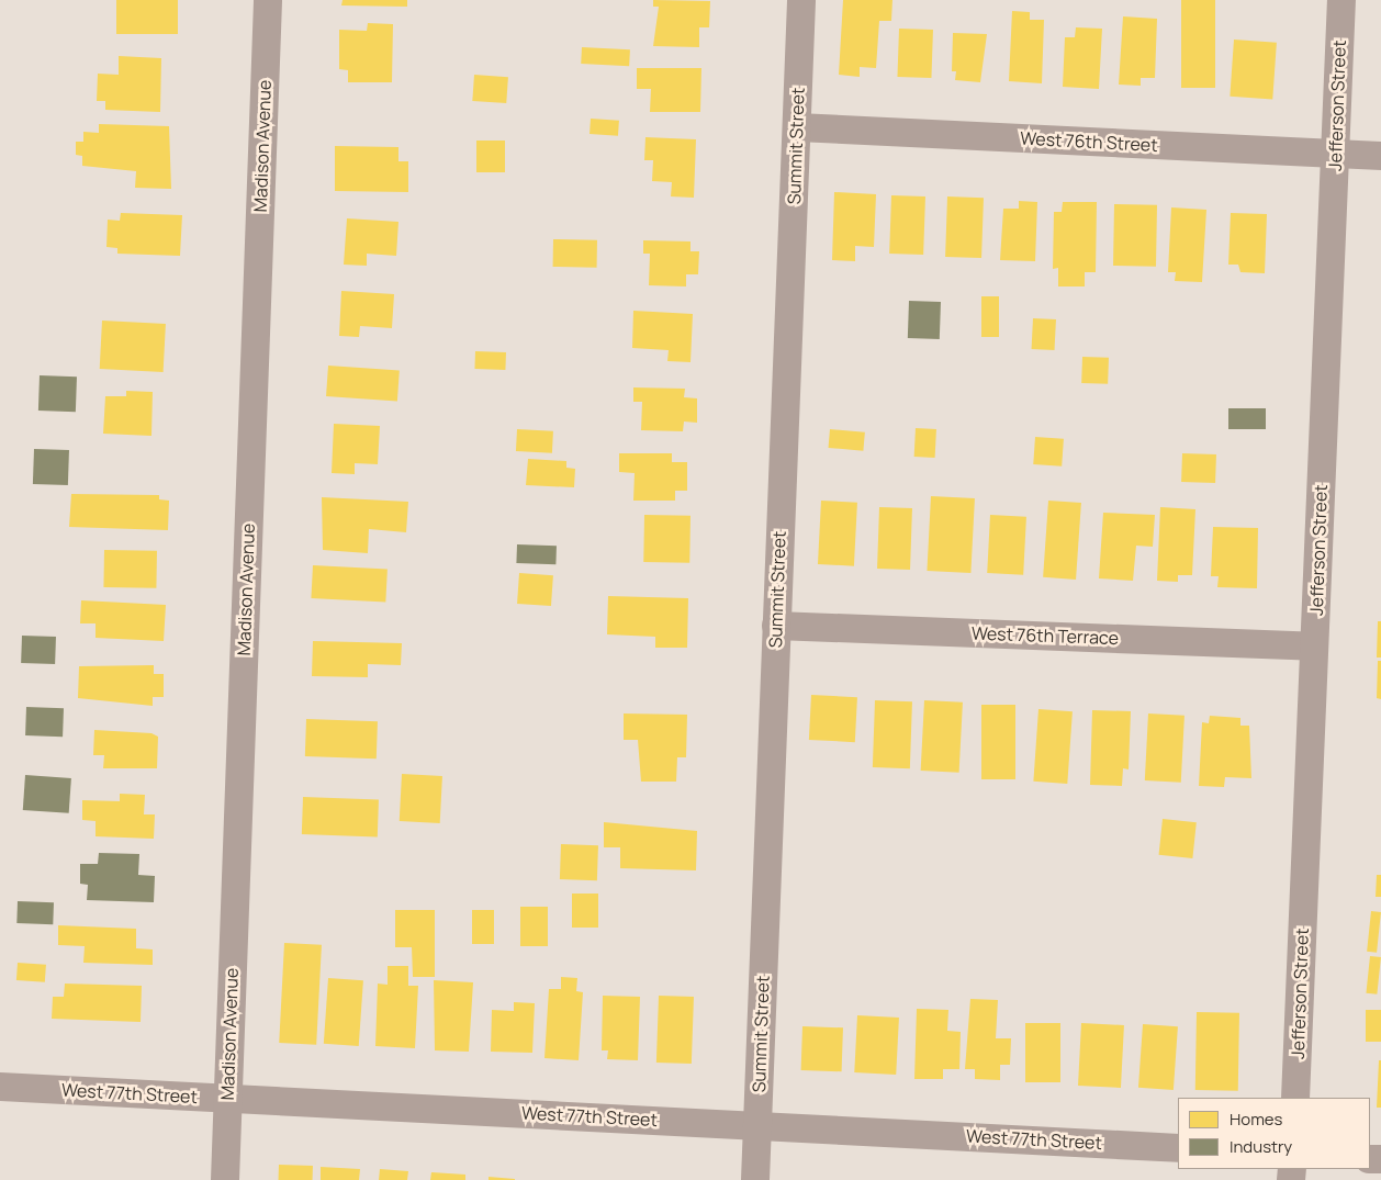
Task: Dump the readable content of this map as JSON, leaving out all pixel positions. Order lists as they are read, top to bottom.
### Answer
{
  "streets": {
    "street": [
      "Jefferson Street",
      "West 76th Street",
      "Madison Avenue",
      "Summit Street",
      "West 76th Terrace",
      "West 77th Street"
    ]
  },
  "crossings": [
    ["Jefferson Street", "West 76th Street"],
    ["Jefferson Street", "West 76th Terrace"],
    ["West 76th Street", "Summit Street"],
    ["Madison Avenue", "West 77th Street"],
    ["Summit Street", "West 76th Terrace"],
    ["Summit Street", "West 77th Street"]
  ],
  "legend": ["Homes", "Industry"]
}
